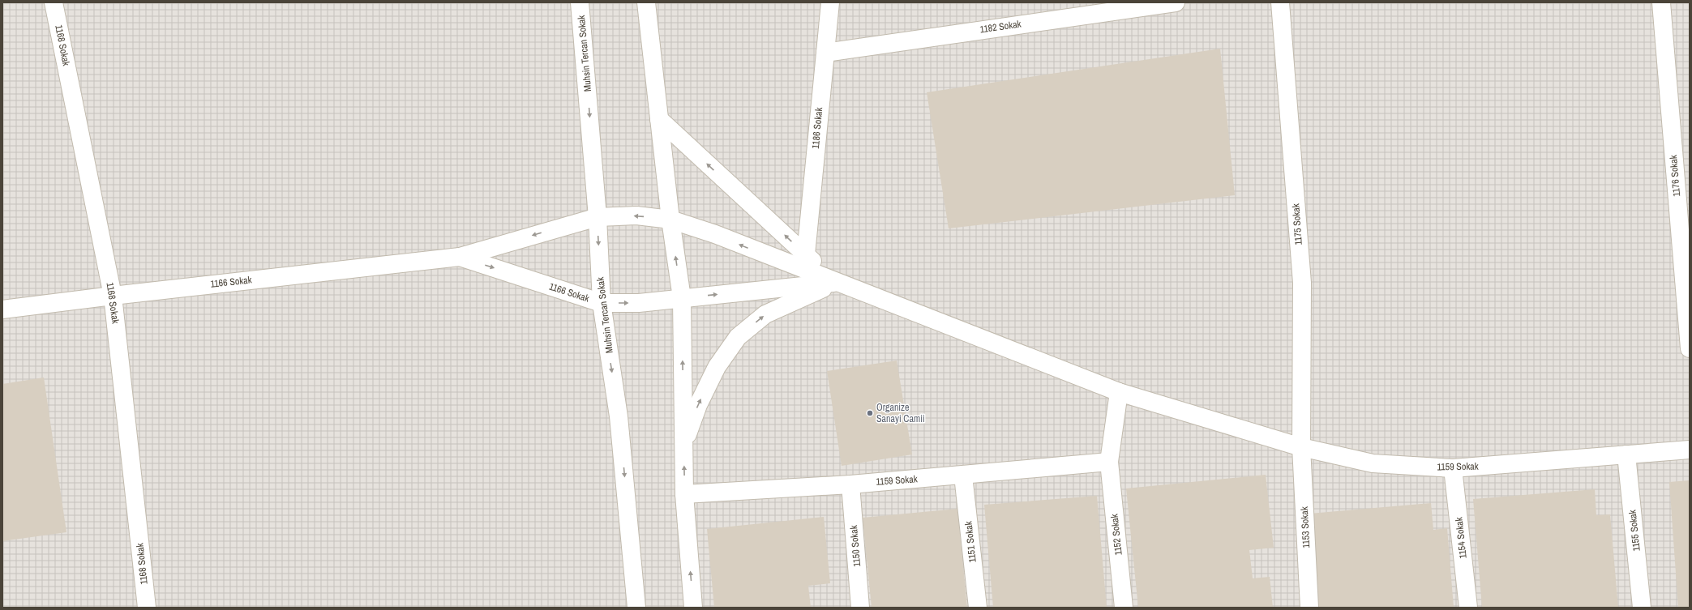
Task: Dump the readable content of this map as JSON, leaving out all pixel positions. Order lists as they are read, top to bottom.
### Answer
{
  "streets": {
    "street": [
      "1182 Sokak",
      "1168 Sokak",
      "Muhsin Tercan Sokak",
      "1186 Sokak",
      "1176 Sokak",
      "1175 Sokak",
      "1166 Sokak",
      "1159 Sokak",
      "1153 Sokak",
      "1155 Sokak",
      "1152 Sokak",
      "1154 Sokak",
      "1151 Sokak",
      "1150 Sokak"
    ]
  },
  "crossings": [
    ["1182 Sokak", "1186 Sokak"],
    ["1168 Sokak", "1166 Sokak"],
    ["Muhsin Tercan Sokak", "1166 Sokak"],
    ["1175 Sokak", "1159 Sokak"],
    ["1175 Sokak", "1153 Sokak"],
    ["1166 Sokak", "1159 Sokak"],
    ["1159 Sokak", "1153 Sokak"],
    ["1159 Sokak", "1155 Sokak"],
    ["1159 Sokak", "1152 Sokak"],
    ["1159 Sokak", "1154 Sokak"],
    ["1159 Sokak", "1151 Sokak"],
    ["1159 Sokak", "1150 Sokak"]
  ],
  "places": ["Organize Sanayi Camii"]
}
